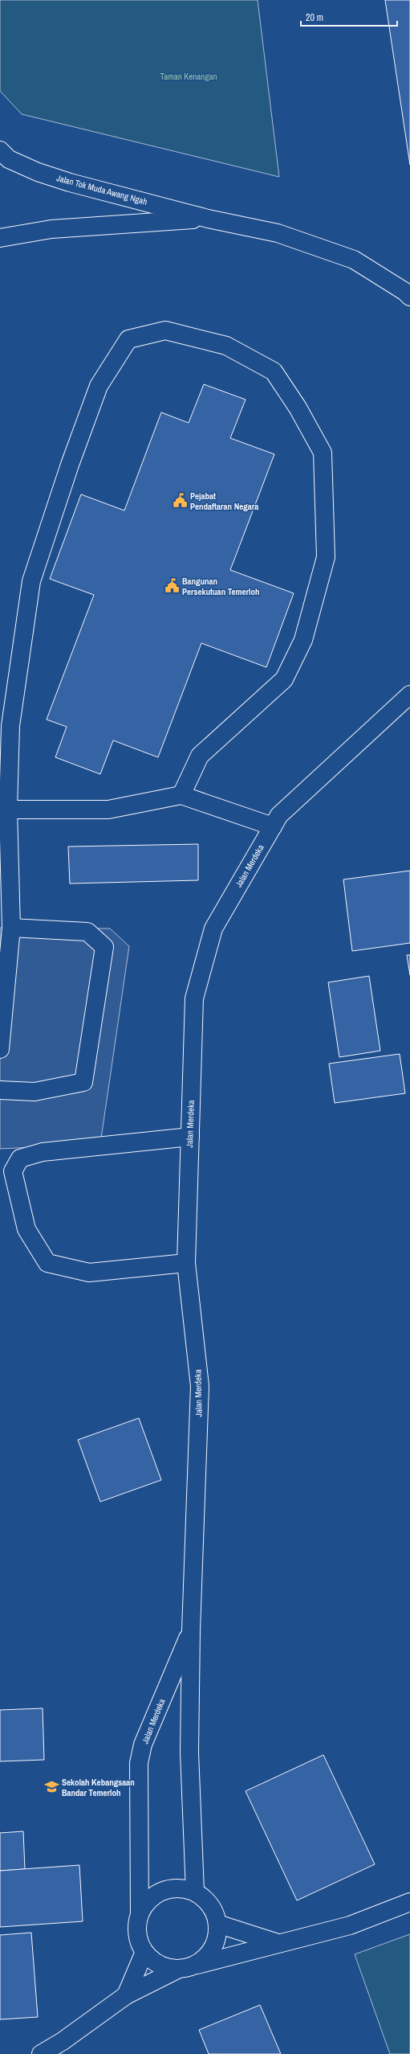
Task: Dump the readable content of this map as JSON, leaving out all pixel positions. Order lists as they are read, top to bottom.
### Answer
{
  "streets": {
    "street": ["Jalan Tok Muda Awang Ngah", "Jalan Merdeka"]
  },
  "parks": ["Taman Kenangan"],
  "places": {
    "public building": ["Pejabat Pendaftaran Negara", "Bangunan Persekutuan Temerloh"],
    "school or university": ["Sekolah Kebangsaan Bandar Temerloh"]
  },
  "scale_bar": "20 m"
}
